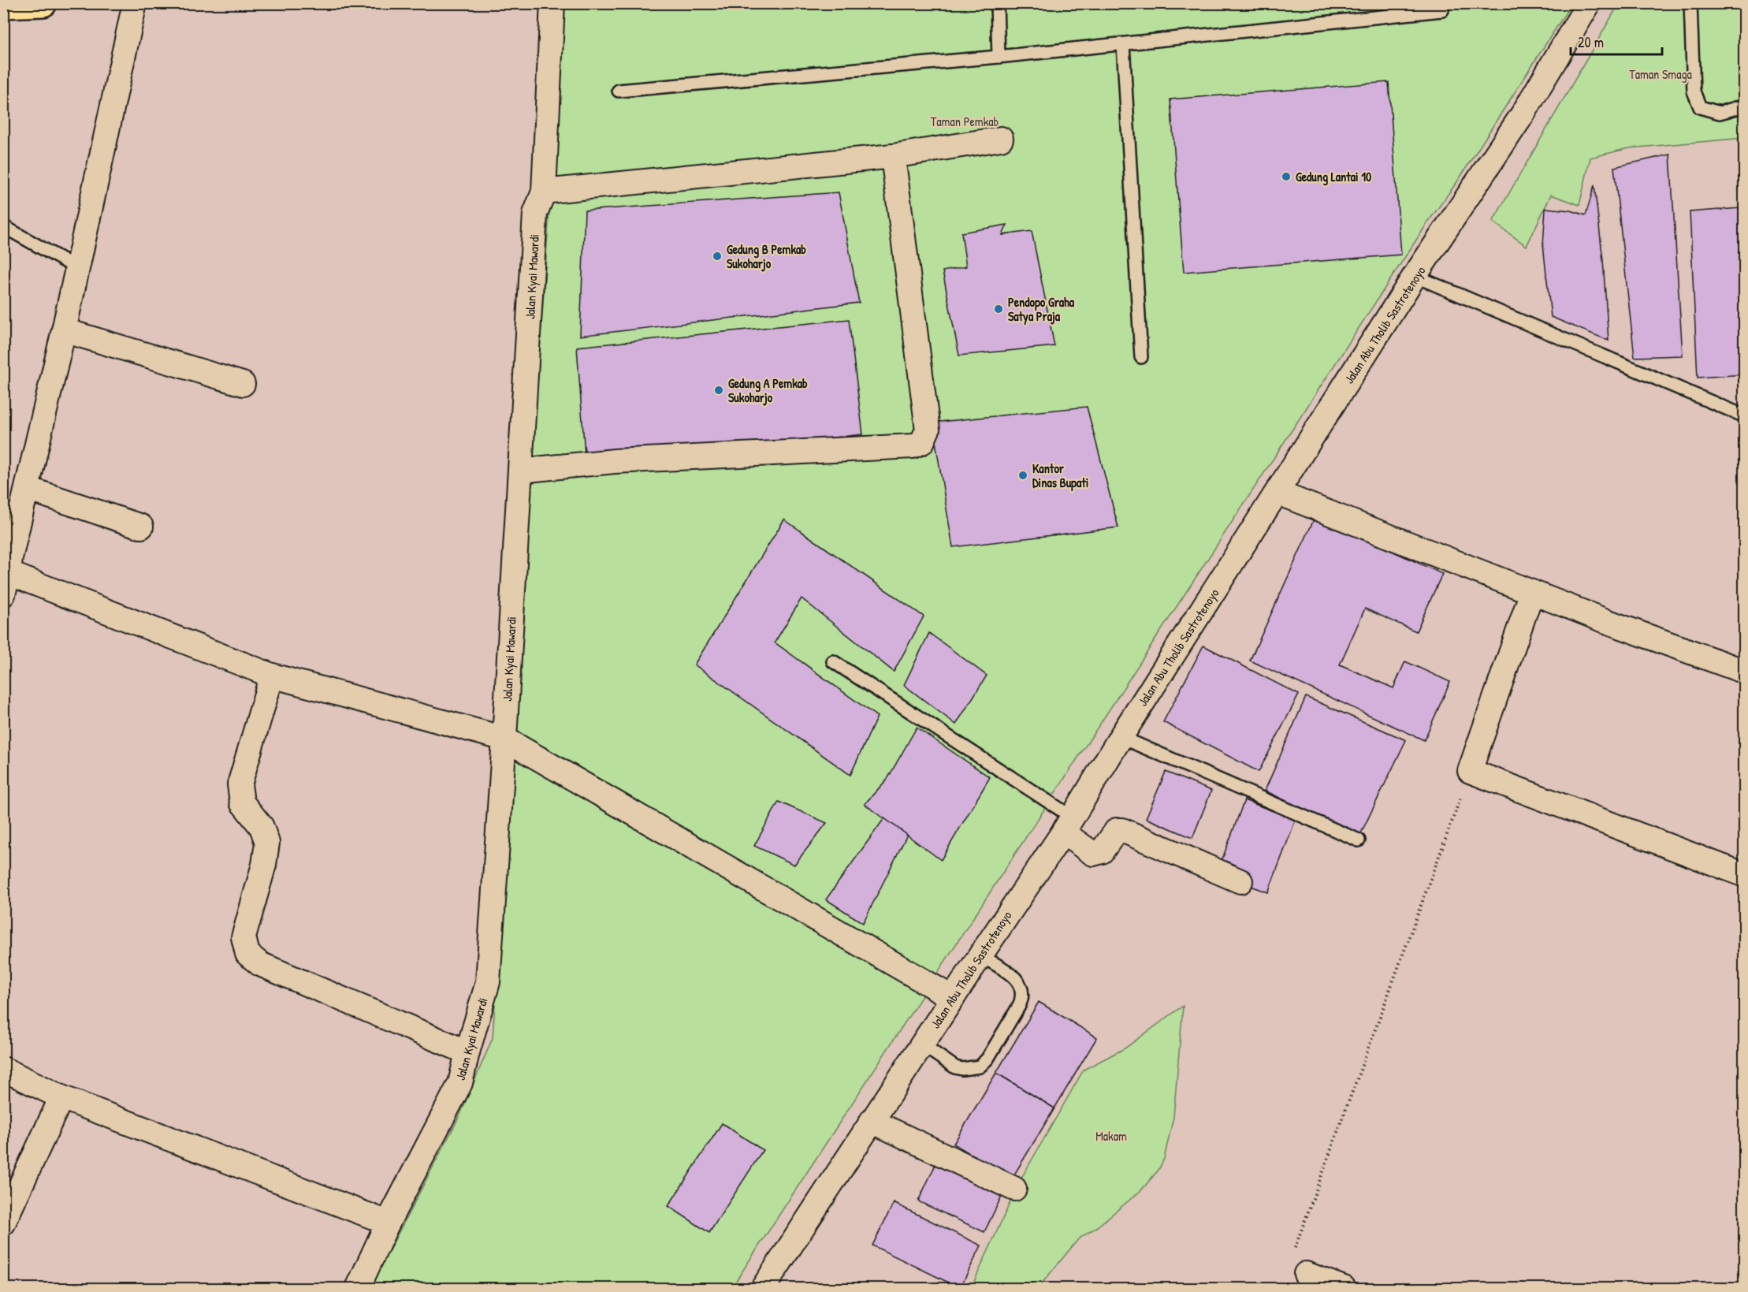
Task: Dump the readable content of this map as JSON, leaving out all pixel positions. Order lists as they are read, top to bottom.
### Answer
{
  "streets": {
    "street": ["Jalan Kyai Mawardi", "Jalan Abu Tholib Sastrotenoyo"]
  },
  "parks": ["Taman Smaga", "Taman Pemkab", "Makam"],
  "places": [
    "Gedung Lantai 10",
    "Gedung B Pemkab Sukoharjo",
    "Pendopo Graha Satya Praja",
    "Gedung A Pemkab Sukoharjo",
    "Kantor Dinas Bupati"
  ],
  "scale_bar": "20 m"
}
